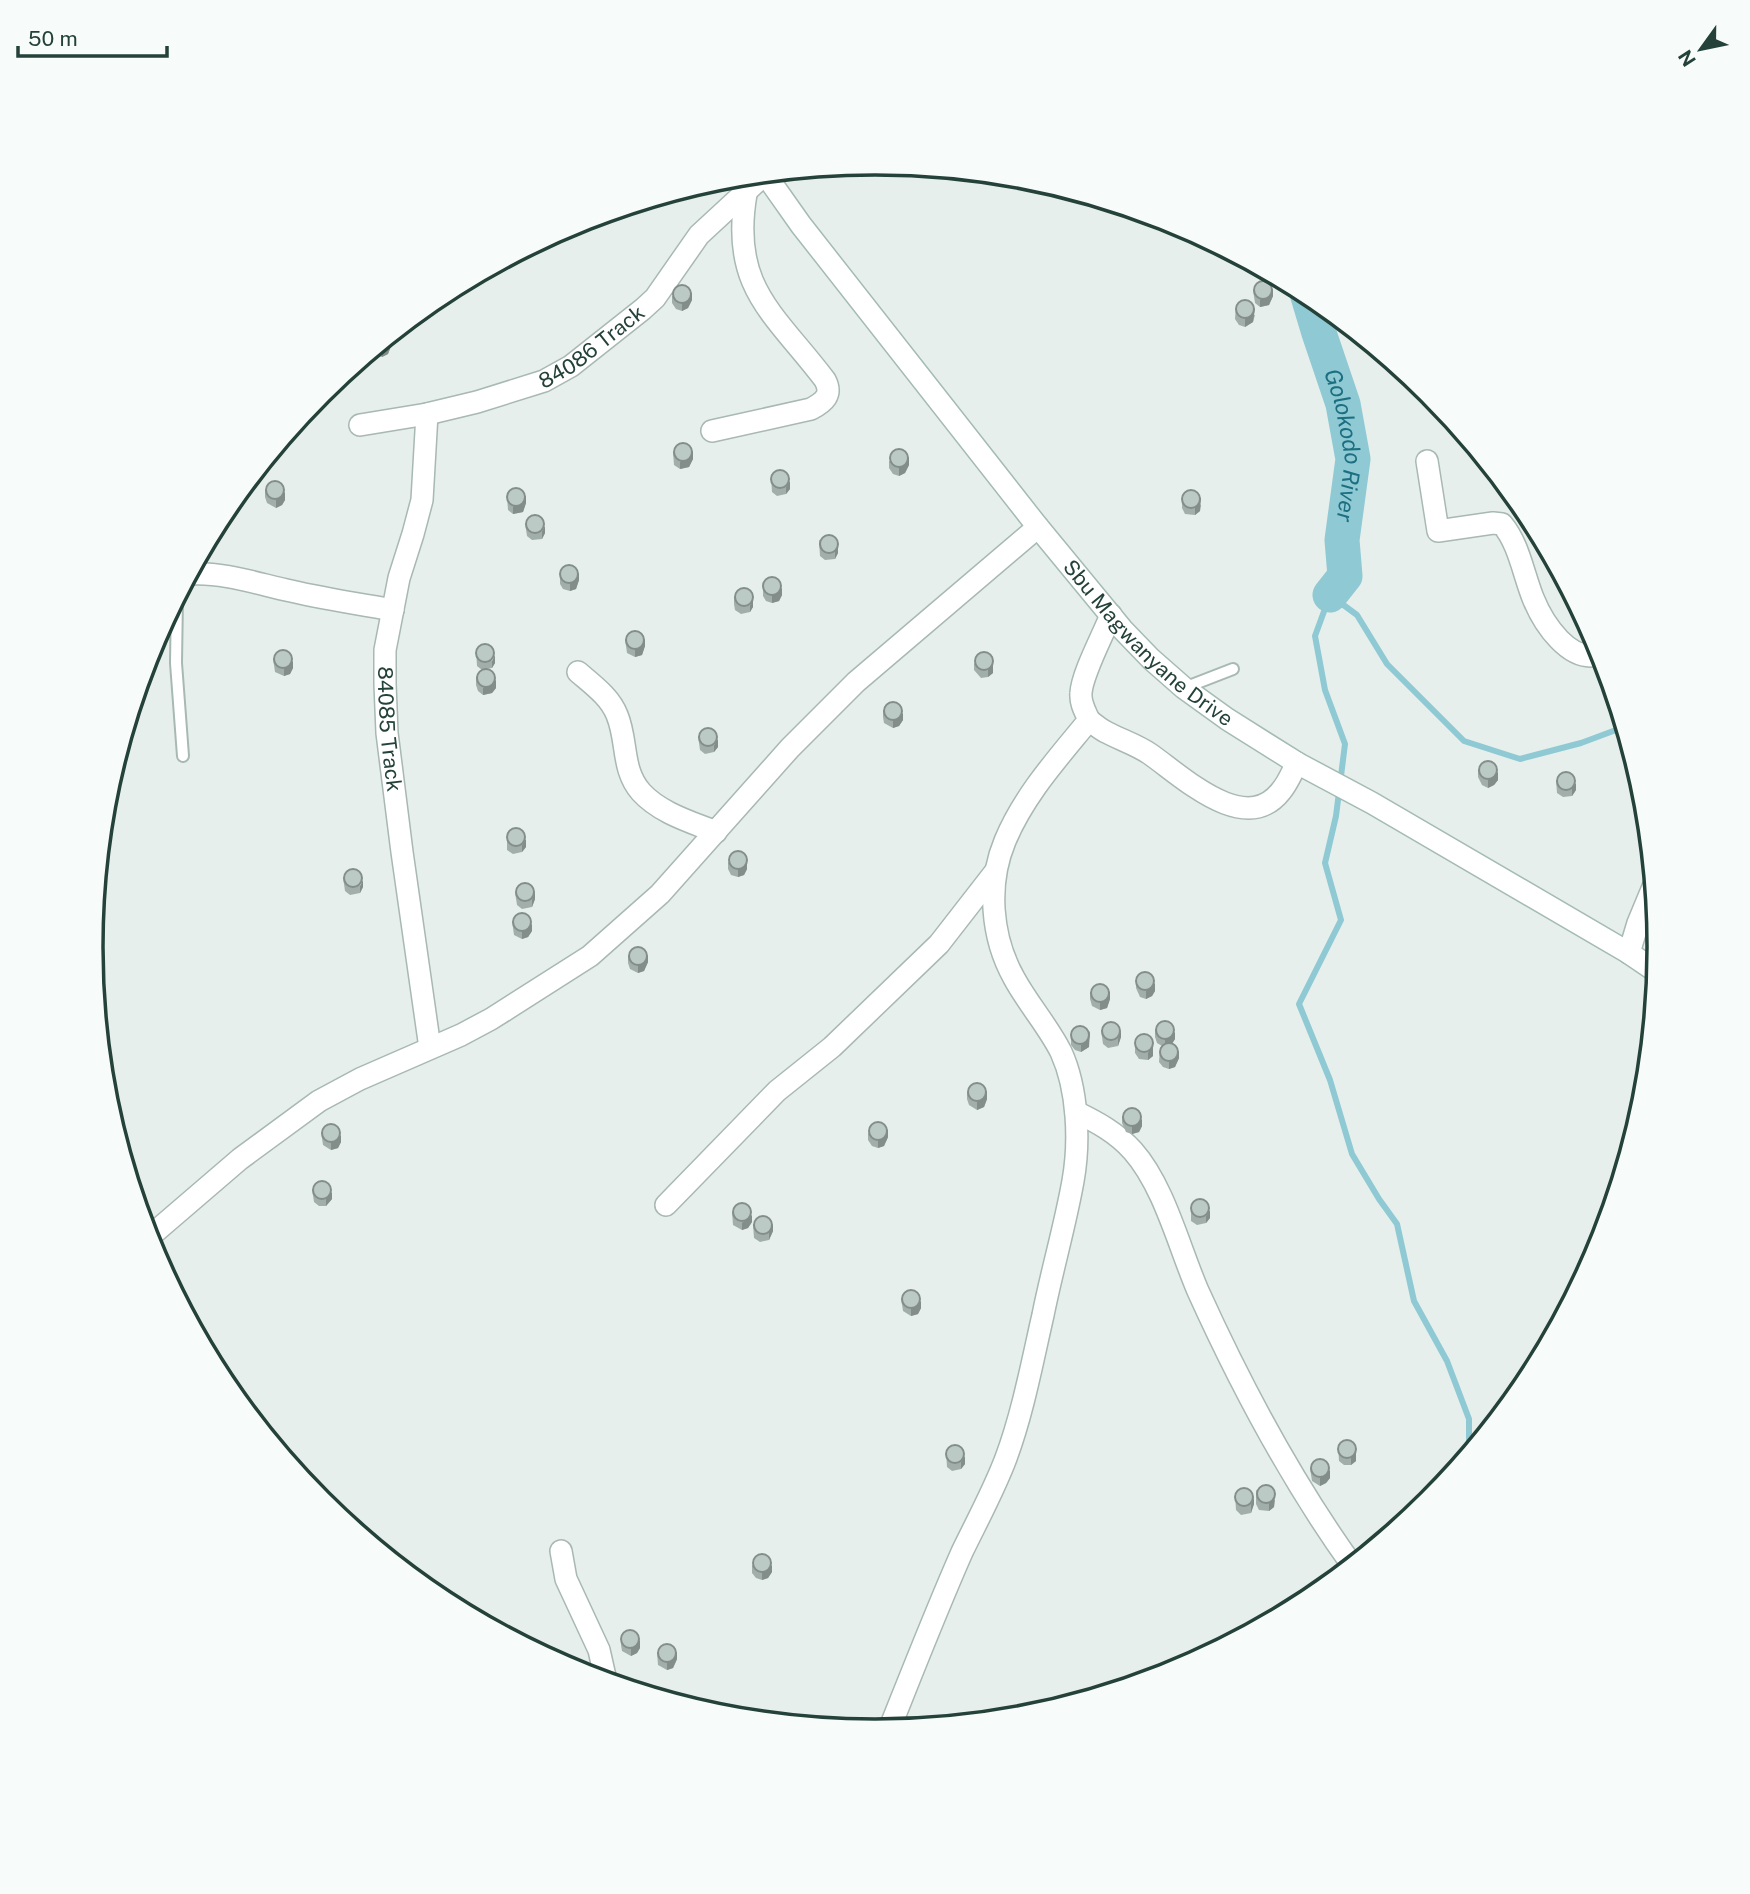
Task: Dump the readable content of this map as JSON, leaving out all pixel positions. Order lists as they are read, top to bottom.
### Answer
{
  "streets": {
    "street": ["84086 Track", "Sbu Magwanyane Drive", "84085 Track"]
  },
  "crossings": [
    ["84086 Track", "84085 Track"]
  ],
  "water": ["Golokodo River"],
  "scale_bar": "50 m",
  "north": "bottom left"
}
